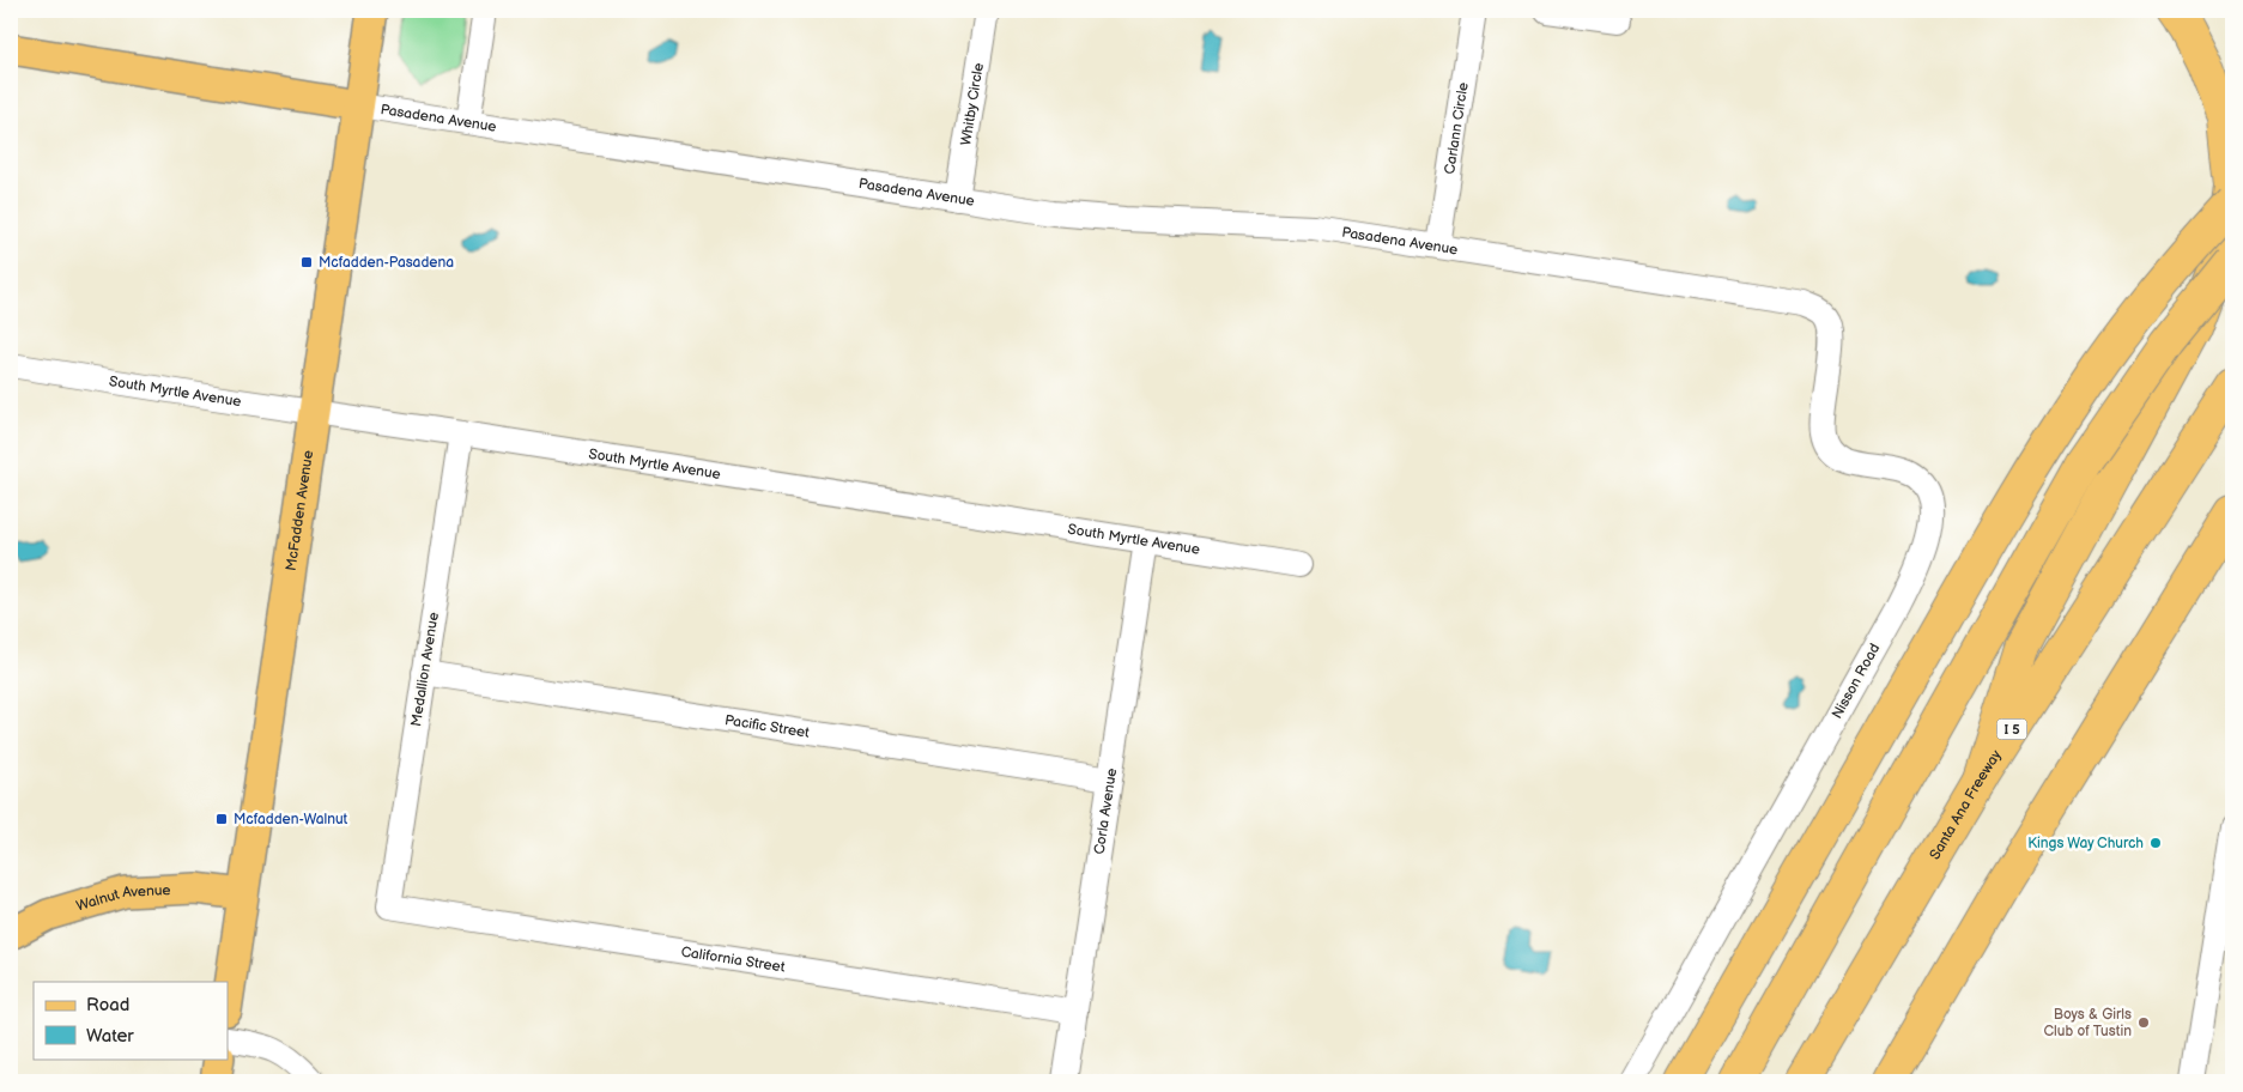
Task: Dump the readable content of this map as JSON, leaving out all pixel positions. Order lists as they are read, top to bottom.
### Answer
{
  "streets": {
    "highway": ["I 5", "Santa Ana Freeway"],
    "main road": ["Pasadena Avenue", "McFadden Avenue", "Walnut Avenue"],
    "street": [
      "Whitby Circle",
      "Carlann Circle",
      "South Myrtle Avenue",
      "Medallion Avenue",
      "Nisson Road",
      "Pacific Street",
      "Corla Avenue",
      "California Street"
    ]
  },
  "crossings": [
    ["Whitby Circle", "Pasadena Avenue"],
    ["Pasadena Avenue", "Carlann Circle"],
    ["Pasadena Avenue", "McFadden Avenue"],
    ["Pasadena Avenue", "Nisson Road"],
    ["South Myrtle Avenue", "McFadden Avenue"],
    ["South Myrtle Avenue", "Medallion Avenue"],
    ["South Myrtle Avenue", "Corla Avenue"],
    ["McFadden Avenue", "Walnut Avenue"],
    ["Medallion Avenue", "Pacific Street"],
    ["Medallion Avenue", "California Street"],
    ["Pacific Street", "Corla Avenue"],
    ["Corla Avenue", "California Street"]
  ],
  "places": {
    "transit": ["Mcfadden-Pasadena", "Mcfadden-Walnut"],
    "other": ["Kings Way Church", "Boys & Girls Club of Tustin"]
  },
  "legend": ["Road", "Water"]
}
